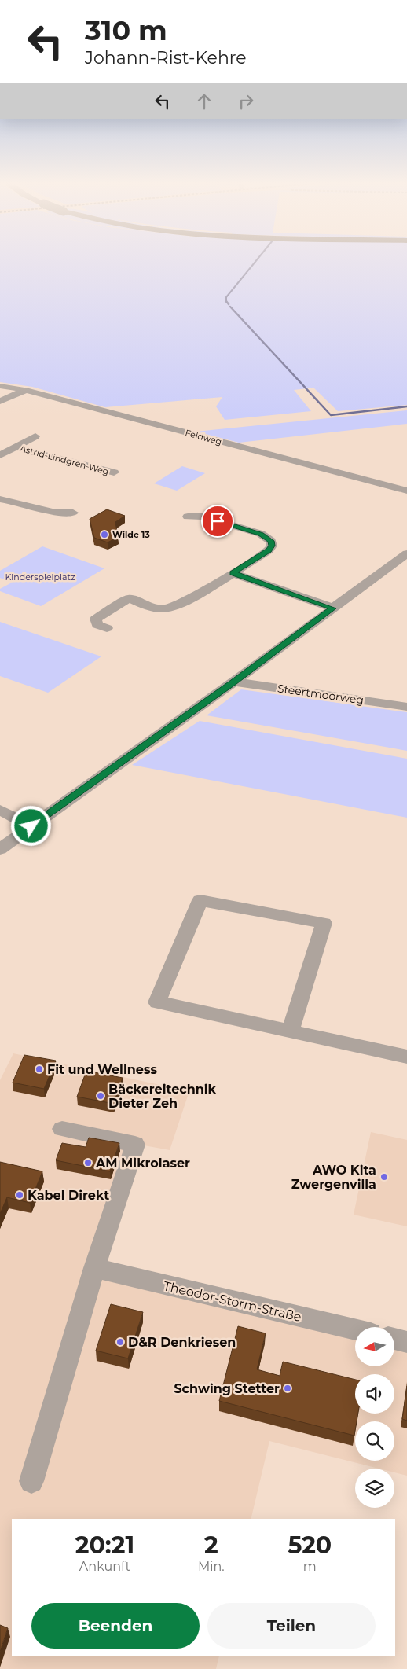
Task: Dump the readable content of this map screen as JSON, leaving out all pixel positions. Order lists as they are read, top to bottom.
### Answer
{
  "streets": {
    "street": [
      "Feldweg",
      "Astrid-Lindgren-Weg",
      "Steertmoorweg",
      "Theodor-Storm-Straße"
    ]
  },
  "parks": ["Kinderspielplatz"],
  "places": [
    "Wilde 13",
    "Fit und Wellness",
    "Bäckereitechnik Dieter Zeh",
    "AM Mikrolaser",
    "AWO Kita Zwergenvilla",
    "Kabel Direkt",
    "D&R Denkriesen",
    "Schwing Stetter"
  ],
  "north": "left",
  "page": {
    "turn": ["310 m", "Johann-Rist-Kehre"],
    "eta": [
      "20:21",
      "Ankunft",
      "2",
      "Min.",
      "520",
      "m"
    ],
    "buttons": ["Beenden", "Teilen"]
  }
}
